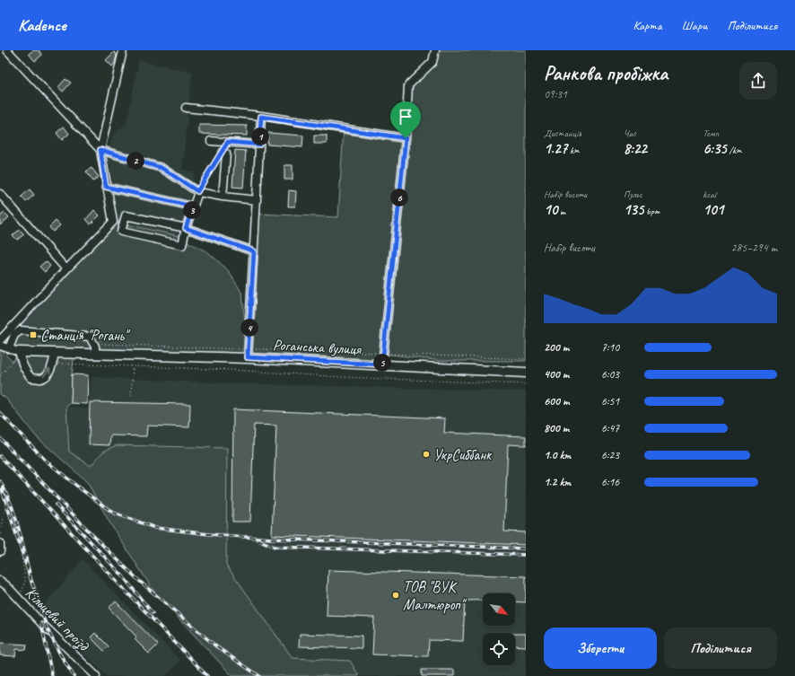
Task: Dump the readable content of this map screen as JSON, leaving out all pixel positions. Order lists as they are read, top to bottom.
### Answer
{
  "streets": {
    "main road": ["Роганська вулиця"],
    "street": ["Кільцевий проїзд"]
  },
  "places": {
    "transit": ["Станція \"Рогань\""],
    "other": ["УкрСиббанк", "ТОВ \"ВУК Малтюроп\""]
  },
  "north": "bottom right",
  "page": {
    "header": "Kadence",
    "nav": ["Карта", "Шари", "Поділитися"],
    "heading": ["Ранкова пробіжка", "09:31"],
    "stats": [
      ["Дистанція", "1.27 km"],
      ["Час", "8:22"],
      ["Темп", "6:35 /km"],
      ["Набір висоти", "10 m"],
      ["Пульс", "135 bpm"],
      ["kcal", "101"]
    ],
    "pins": [
      "1",
      "2",
      "6",
      "3",
      "4",
      "5"
    ],
    "chart": ["Набір висоти", "285–294 m"],
    "list": [
      {
        "name": "200 m",
        "note": "7:10"
      },
      {
        "name": "400 m",
        "note": "6:03"
      },
      {
        "name": "600 m",
        "note": "6:51"
      },
      {
        "name": "800 m",
        "note": "6:47"
      },
      {
        "name": "1.0 km",
        "note": "6:23"
      },
      {
        "name": "1.2 km",
        "note": "6:16"
      }
    ],
    "buttons": ["Зберегти", "Поділитися"]
  }
}
